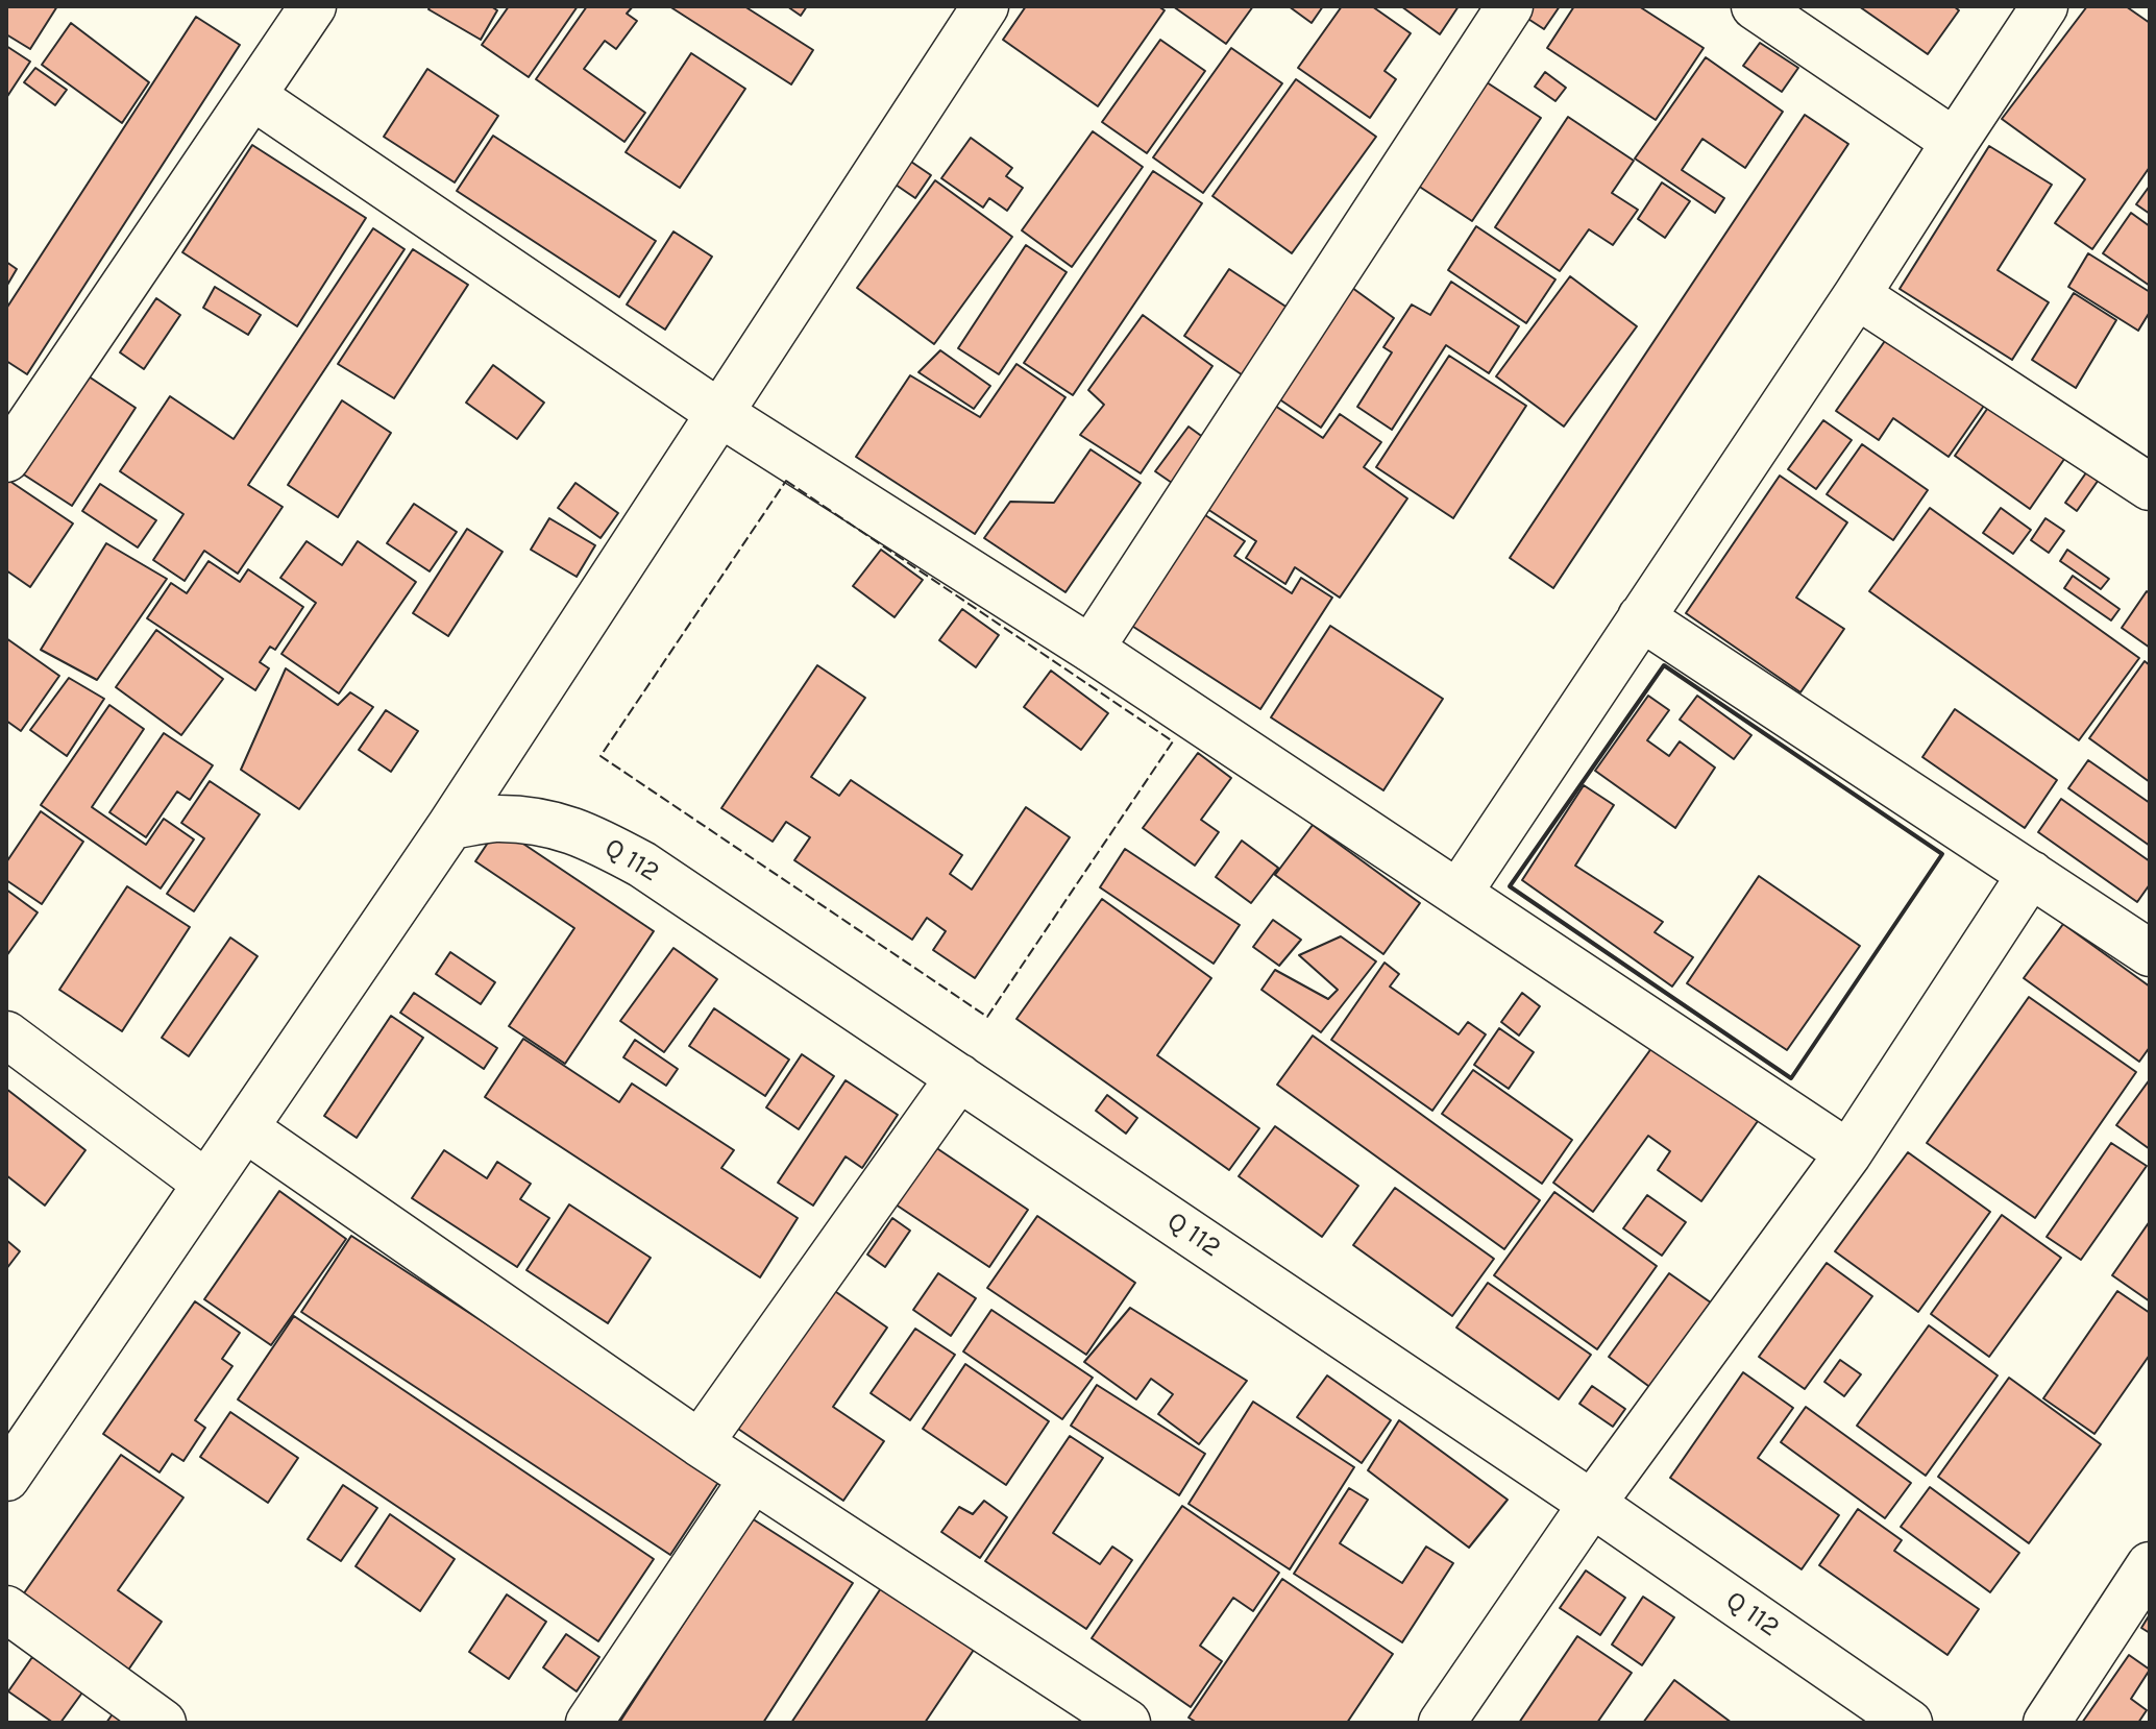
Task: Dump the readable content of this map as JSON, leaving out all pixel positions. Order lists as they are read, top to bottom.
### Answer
{
  "streets": {
    "street": ["Q 112"]
  }
}
